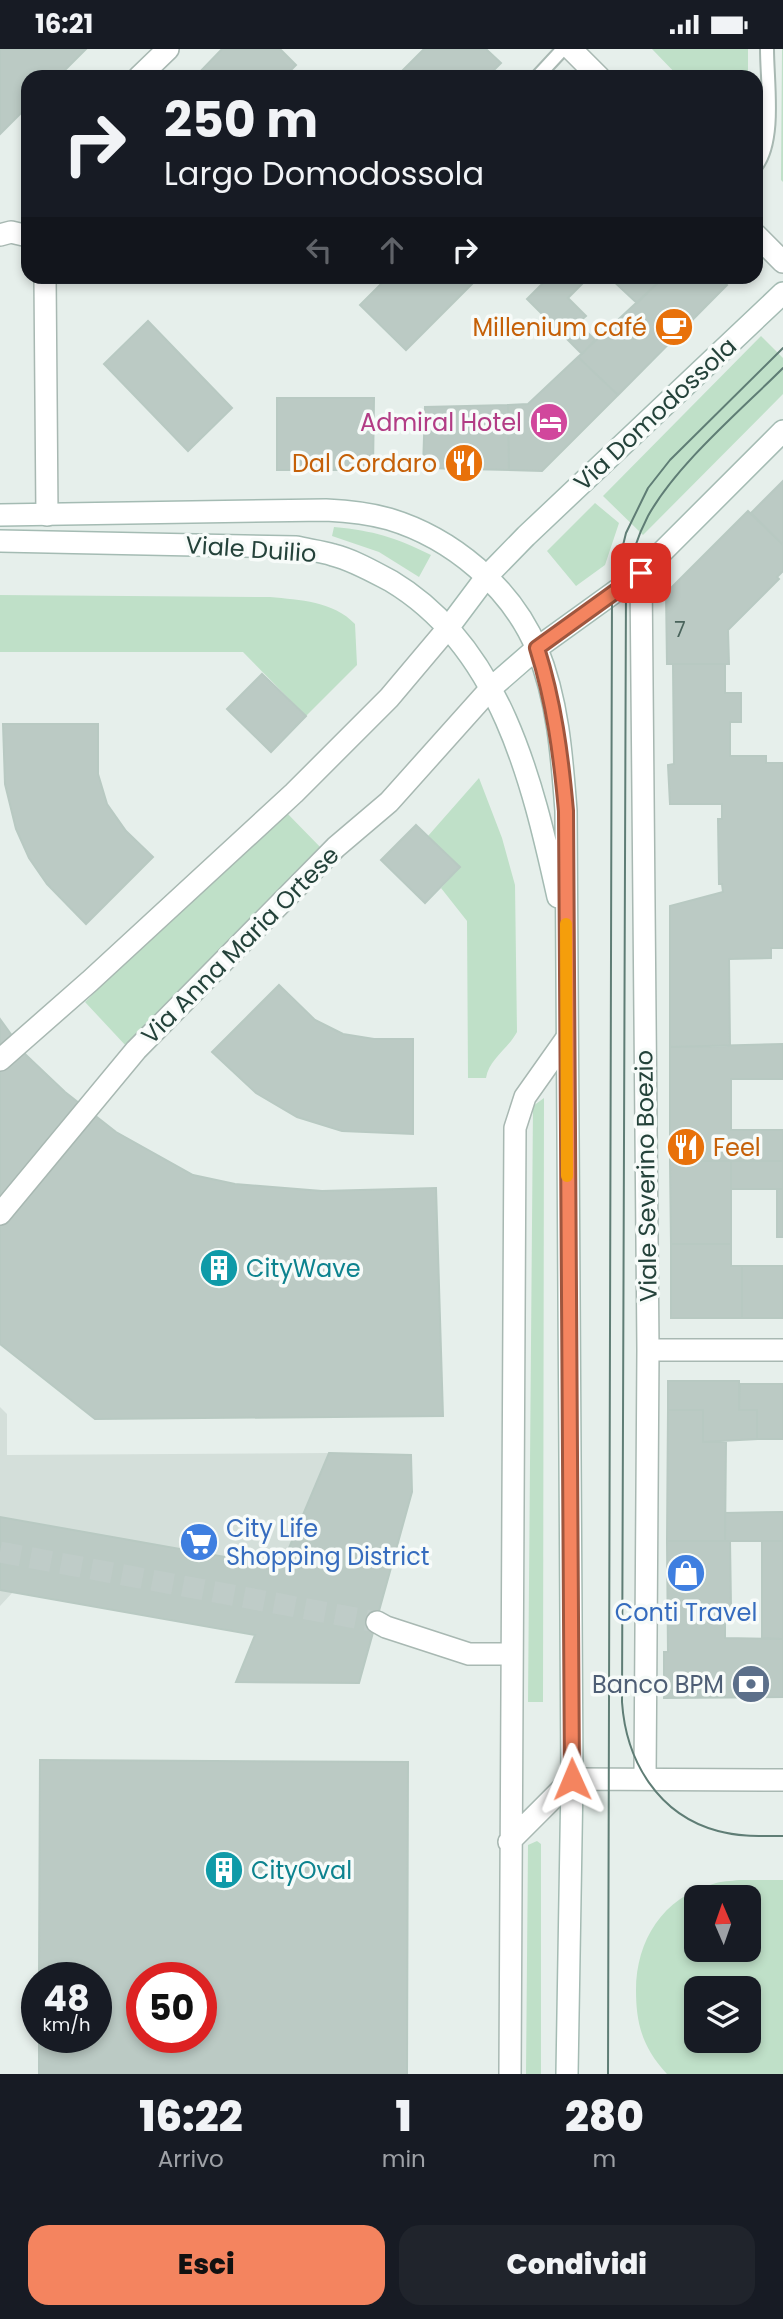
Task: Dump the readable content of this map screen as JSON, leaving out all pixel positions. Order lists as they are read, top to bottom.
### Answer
{
  "streets": {
    "street": [
      "Via Domodossola",
      "Viale Duilio",
      "Via Anna Maria Ortese",
      "Viale Severino Boezio"
    ]
  },
  "crossings": [
    ["Via Domodossola", "Viale Duilio"],
    ["Viale Duilio", "Via Anna Maria Ortese"],
    ["Via Anna Maria Ortese", "Viale Severino Boezio"]
  ],
  "places": {
    "cafe": ["Millenium café"],
    "hotel": ["Admiral Hotel"],
    "restaurant": ["Dal Cordaro", "Feel"],
    "building": ["CityWave", "CityOval"],
    "supermarket": ["City Life Shopping District"],
    "shop": ["Conti Travel"],
    "bank": ["Banco BPM"]
  },
  "house_numbers": ["7"],
  "north": "top",
  "page": {
    "status": "16:21",
    "turn": ["250 m", "Largo Domodossola"],
    "speed": "48 km/h",
    "limit": "50",
    "eta": [
      "16:22",
      "Arrivo",
      "1",
      "min",
      "280",
      "m"
    ],
    "buttons": ["Esci", "Condividi"]
  }
}
